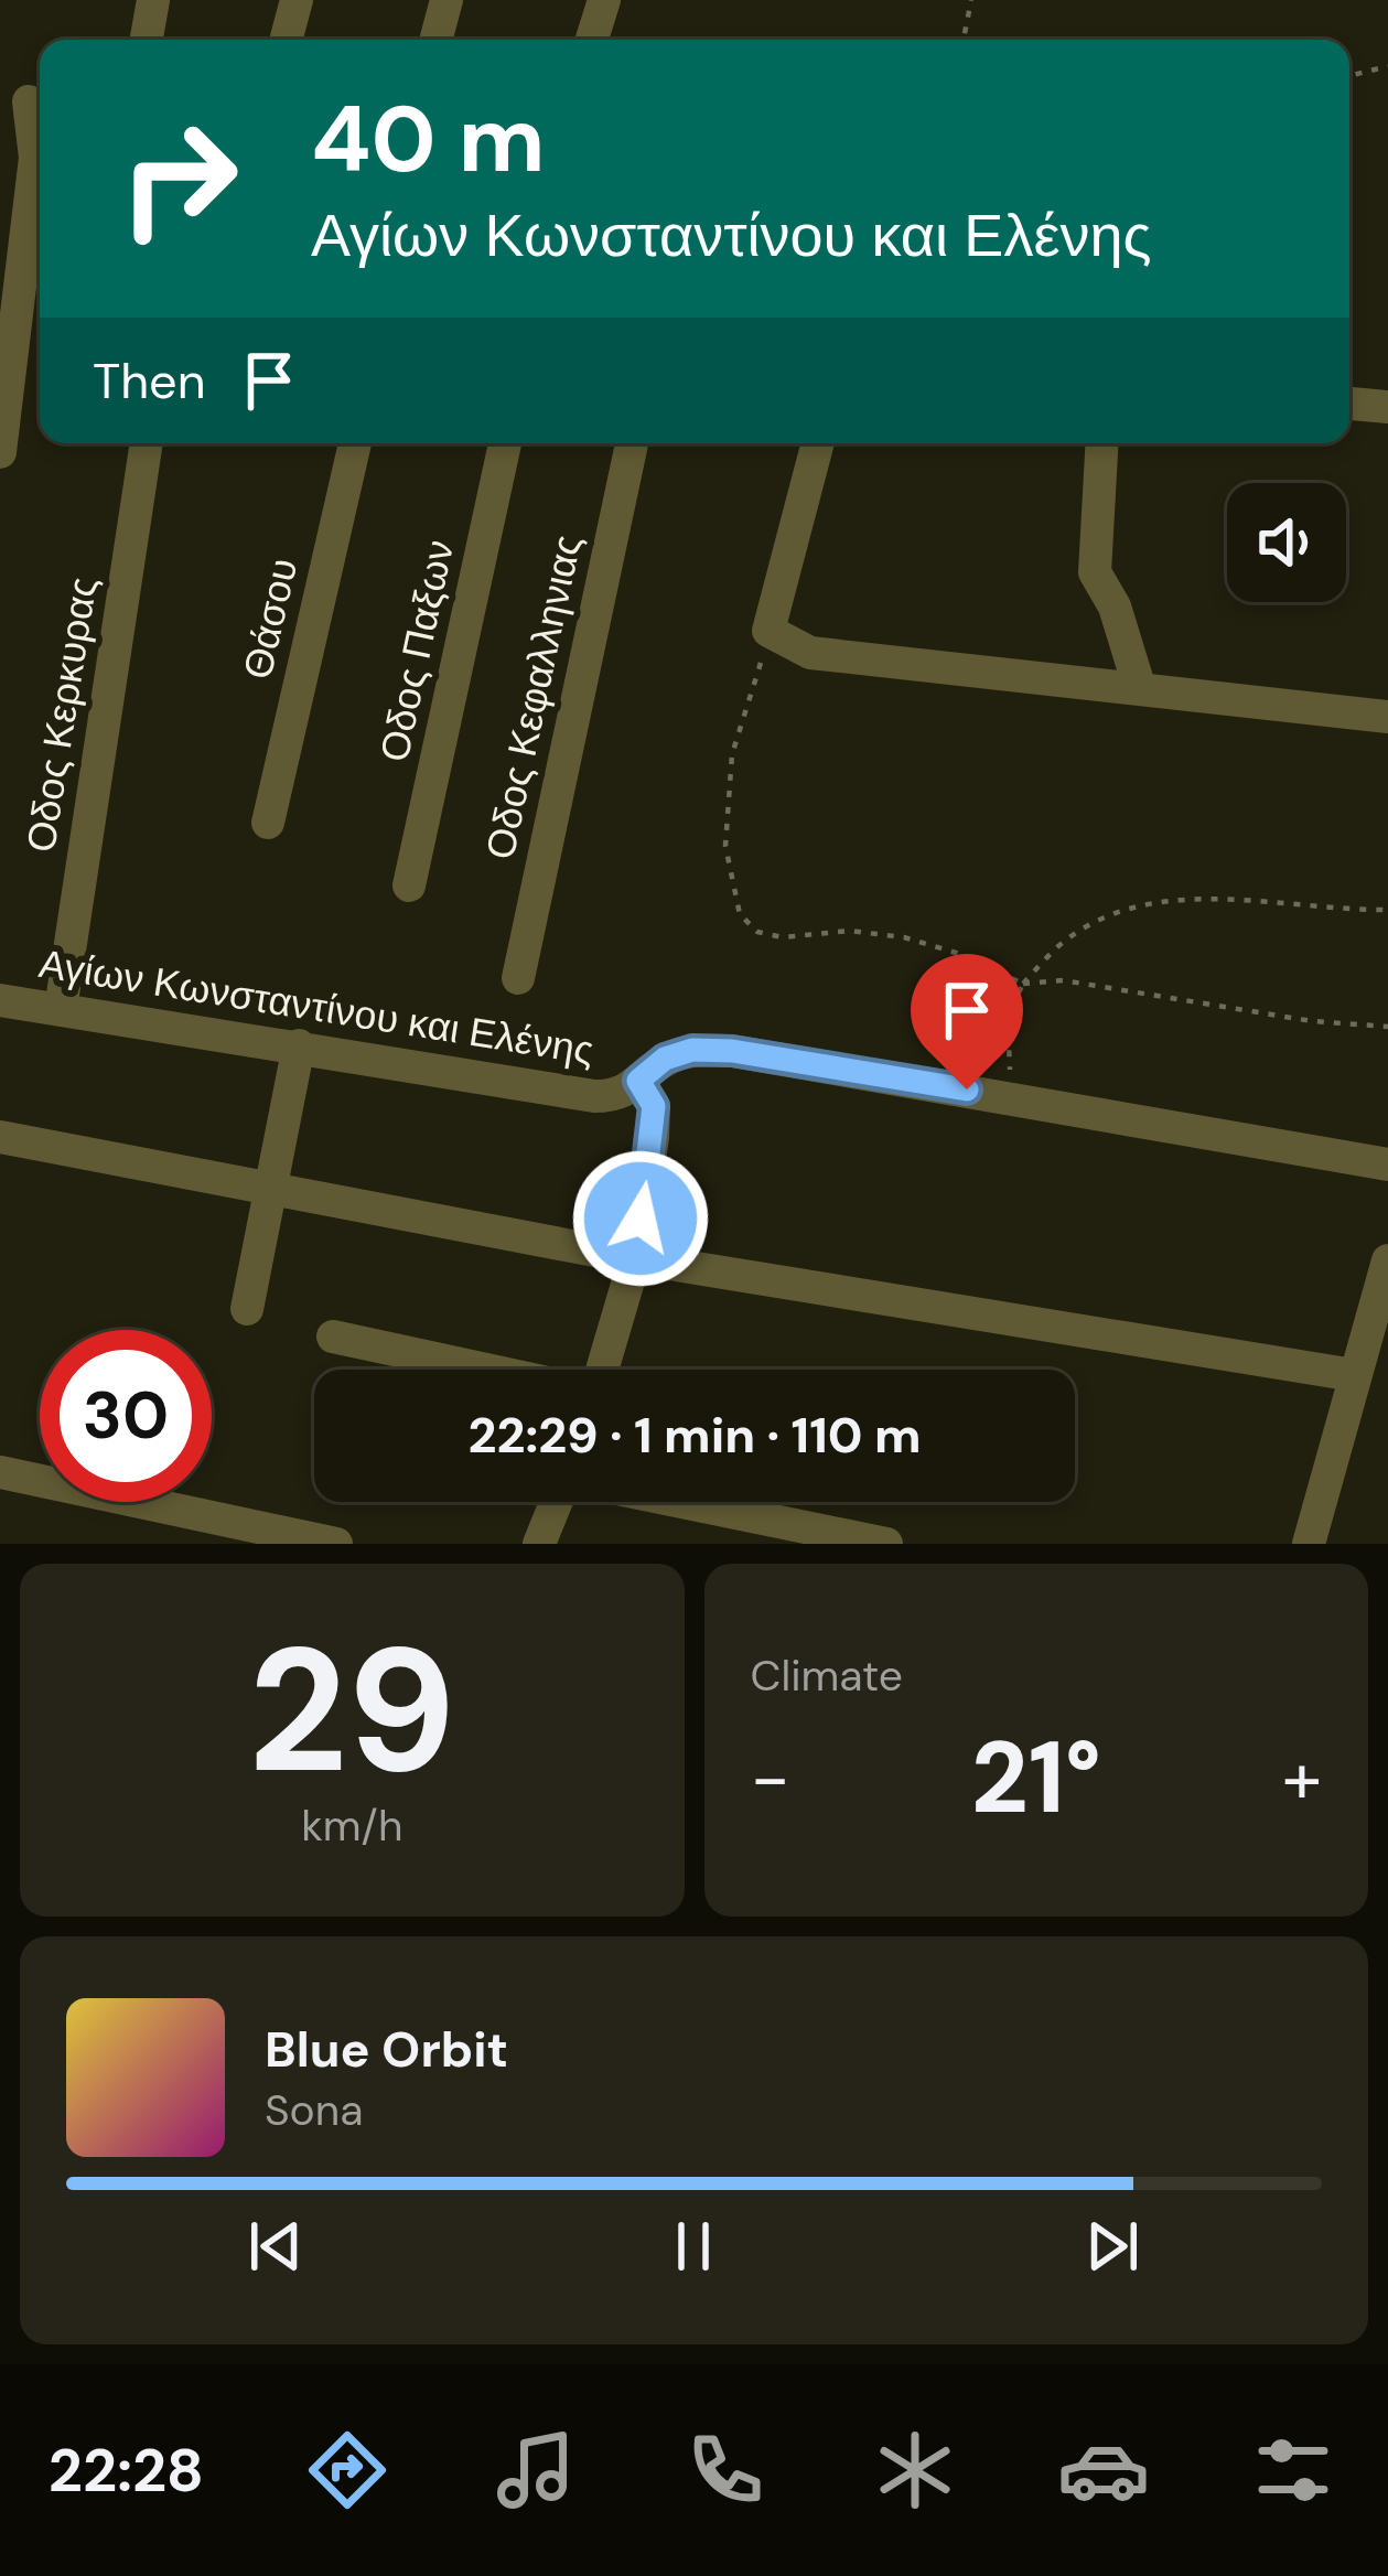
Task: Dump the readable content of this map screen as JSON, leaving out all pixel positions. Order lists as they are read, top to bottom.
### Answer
{
  "streets": {
    "street": [
      "Θάσου",
      "Οδος Παξων",
      "Οδος Κεφαλληνιας",
      "Οδος Κερκυρας",
      "Αγίων Κωνσταντίνου και Ελένης"
    ]
  },
  "crossings": [
    ["Οδος Κερκυρας", "Αγίων Κωνσταντίνου και Ελένης"]
  ],
  "page": {
    "turn": ["40 m", "Αγίων Κωνσταντίνου και Ελένης"],
    "then": "Then",
    "limit": "30",
    "trip": "22:29 · 1 min · 110 m",
    "tile": [
      ["29", "km/h"],
      "Climate"
    ],
    "heat": ["−", "21°", "+"],
    "song": ["Blue Orbit", "Sona"],
    "tabs": "22:28"
  }
}
